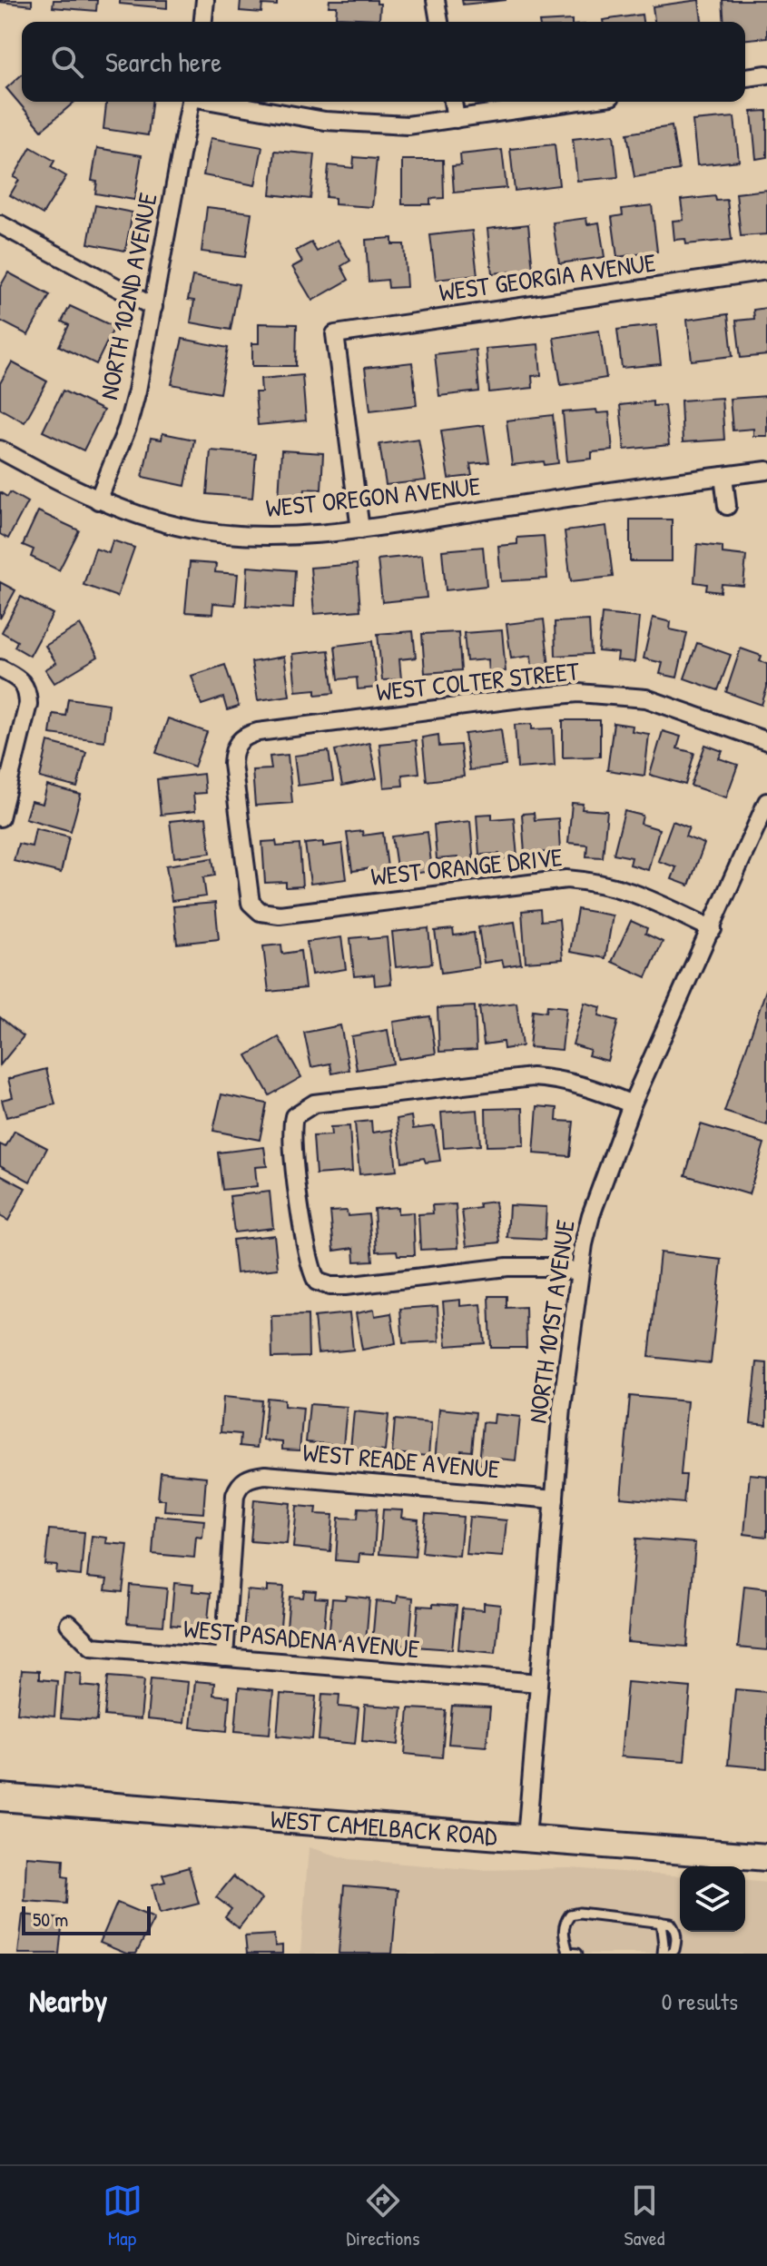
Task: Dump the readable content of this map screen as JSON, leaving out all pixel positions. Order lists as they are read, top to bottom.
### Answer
{
  "streets": {
    "main road": ["WEST CAMELBACK ROAD"],
    "street": [
      "WEST GEORGIA AVENUE",
      "NORTH 102ND AVENUE",
      "WEST OREGON AVENUE",
      "WEST COLTER STREET",
      "WEST ORANGE DRIVE",
      "NORTH 101ST AVENUE",
      "WEST READE AVENUE",
      "WEST PASADENA AVENUE"
    ]
  },
  "crossings": [
    ["WEST GEORGIA AVENUE", "WEST OREGON AVENUE"],
    ["NORTH 102ND AVENUE", "WEST OREGON AVENUE"],
    ["WEST COLTER STREET", "WEST ORANGE DRIVE"],
    ["WEST ORANGE DRIVE", "NORTH 101ST AVENUE"],
    ["NORTH 101ST AVENUE", "WEST READE AVENUE"],
    ["NORTH 101ST AVENUE", "WEST PASADENA AVENUE"],
    ["NORTH 101ST AVENUE", "WEST CAMELBACK ROAD"],
    ["WEST READE AVENUE", "WEST PASADENA AVENUE"]
  ],
  "scale_bar": "50 m",
  "page": {
    "search": "Search here",
    "scale": "50 m",
    "heading": ["Nearby", "0 results"],
    "nav": ["Map", "Directions", "Saved"]
  }
}
